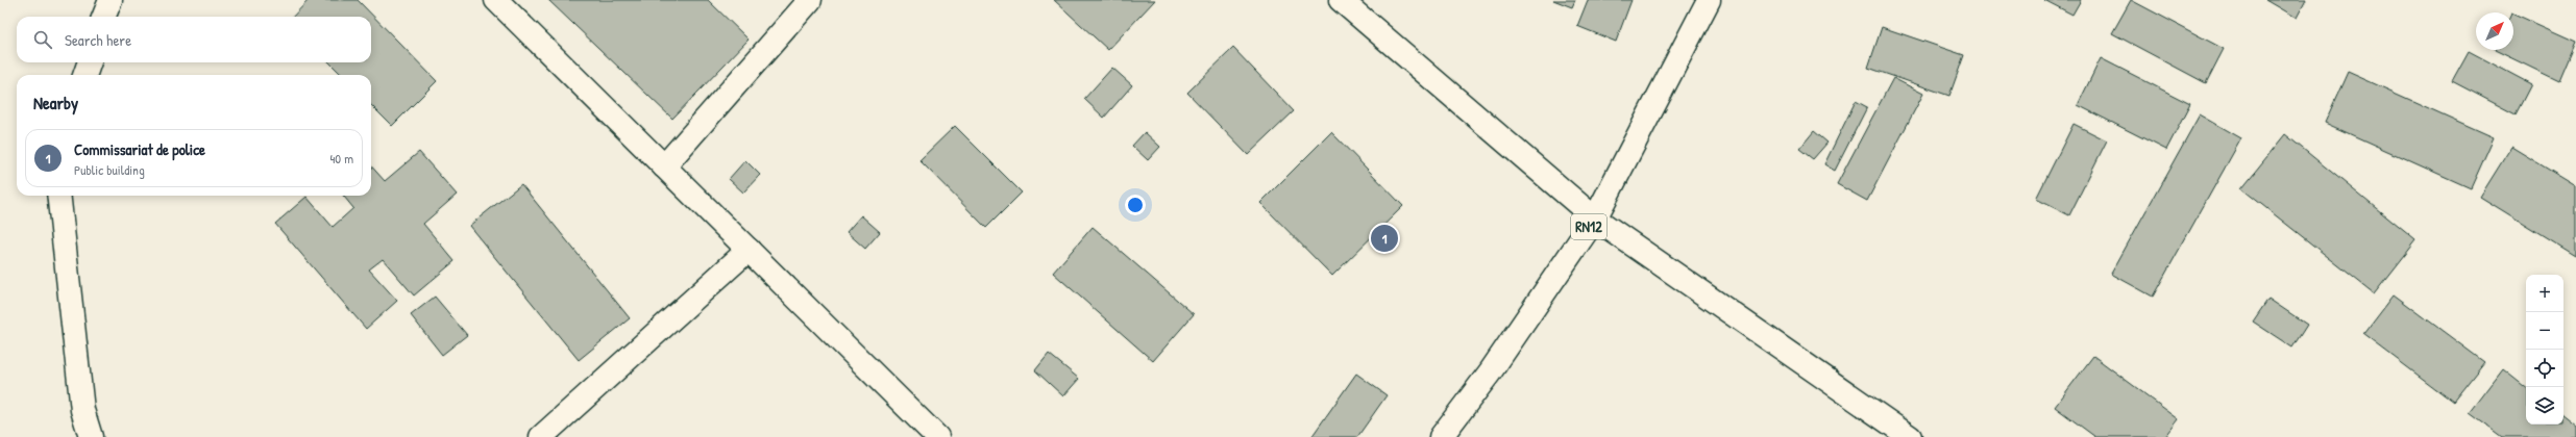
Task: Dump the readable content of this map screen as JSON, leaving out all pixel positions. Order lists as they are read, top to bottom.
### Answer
{
  "streets": {
    "street": ["RN12"]
  },
  "north": "top right",
  "page": {
    "search": "Search here",
    "heading": "Nearby",
    "list": [
      {
        "mark": "1",
        "name": "Commissariat de police",
        "note": "Public building",
        "value": "40 m"
      }
    ],
    "pins": "1",
    "map_buttons": ["+", "−"]
  }
}
